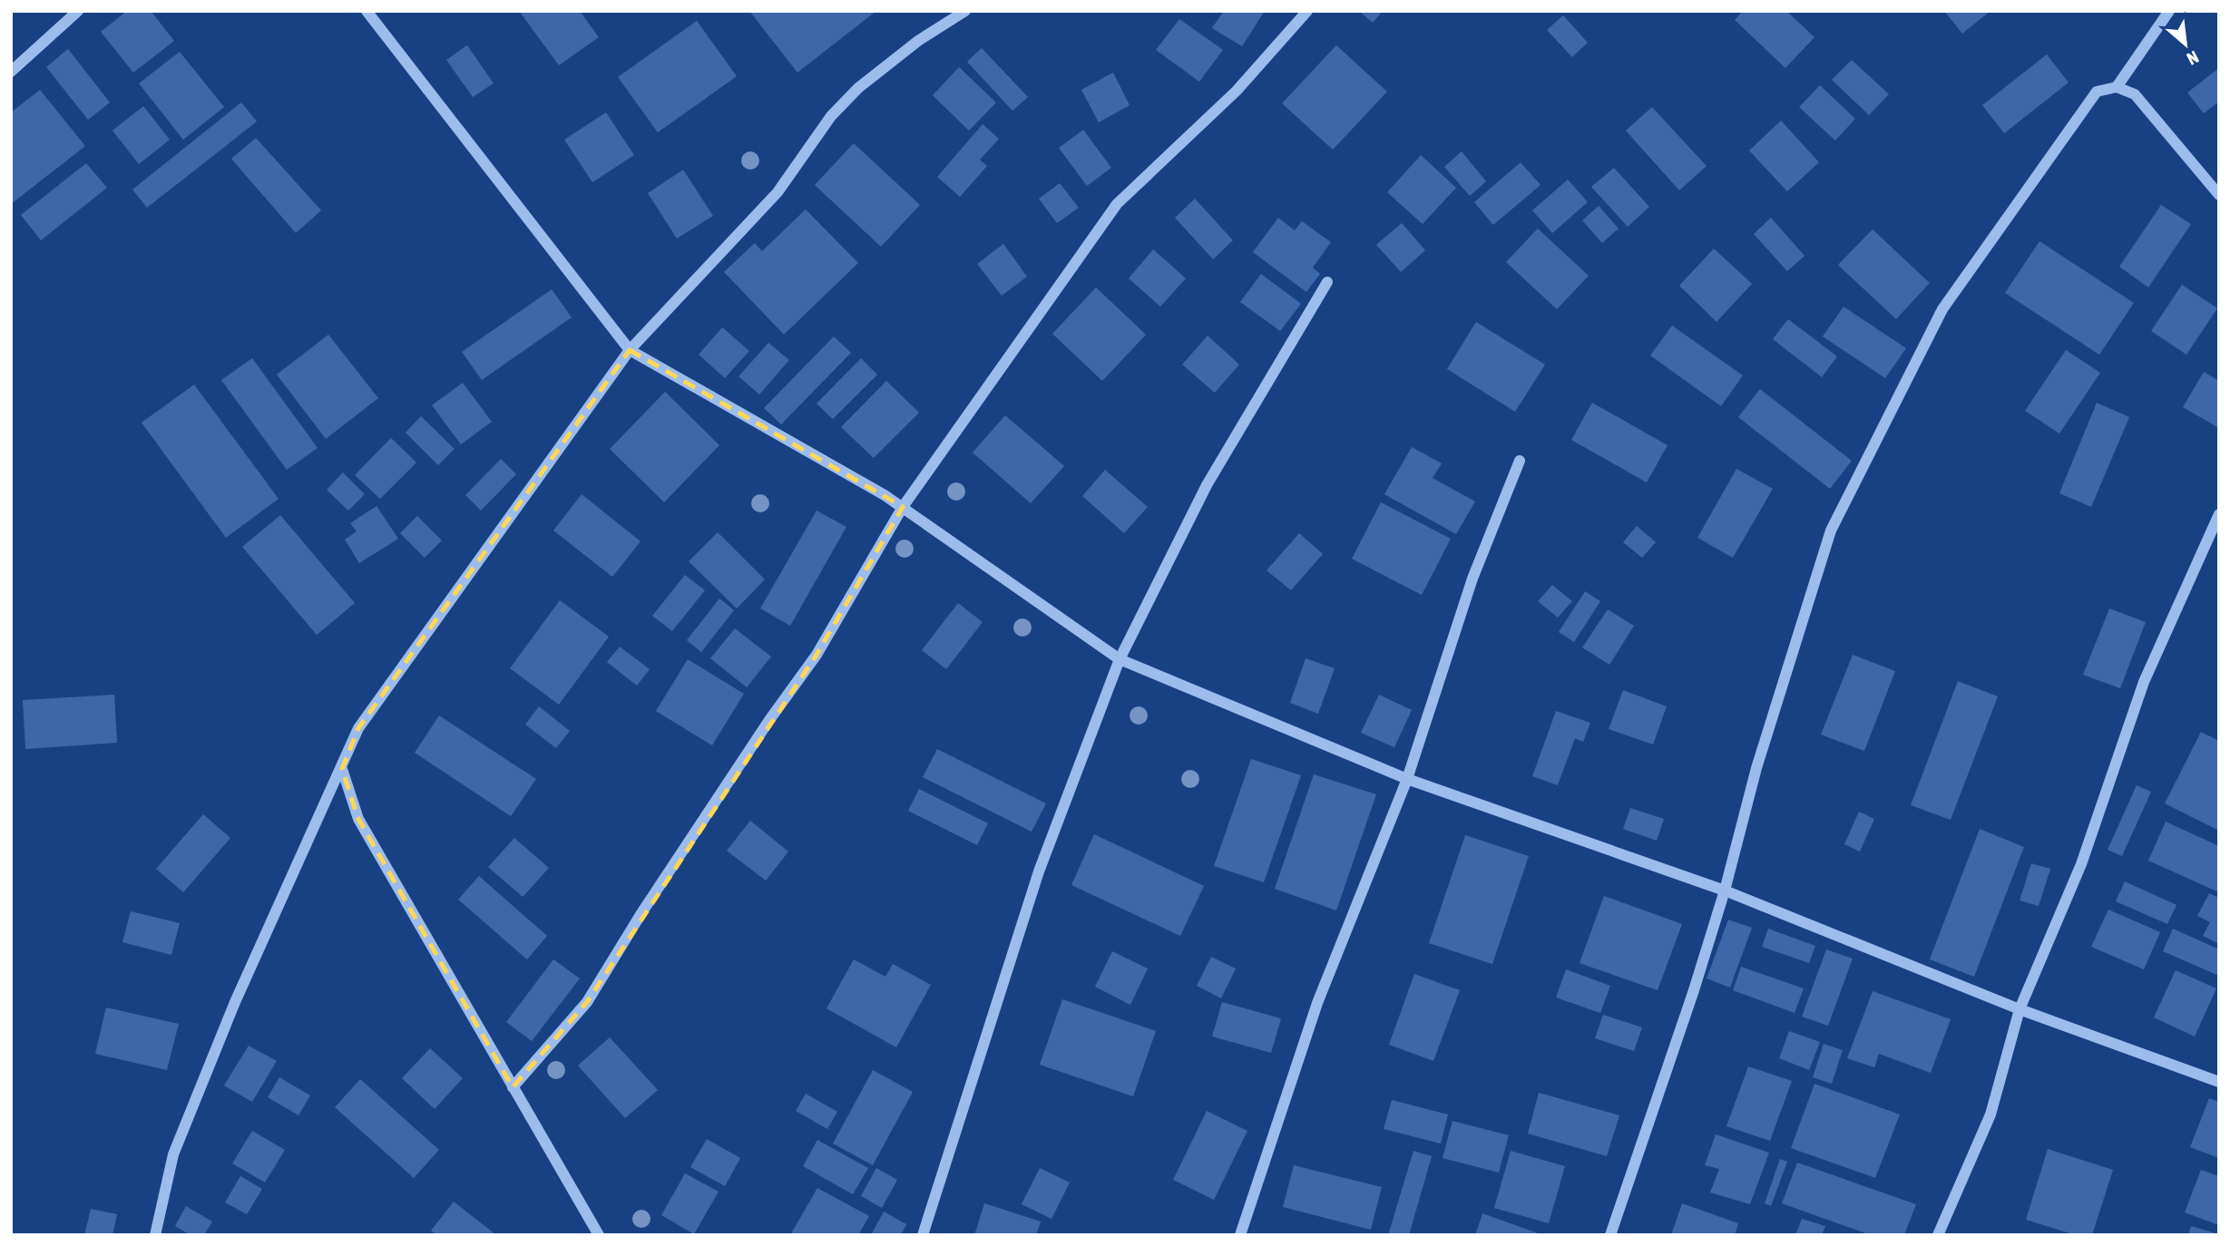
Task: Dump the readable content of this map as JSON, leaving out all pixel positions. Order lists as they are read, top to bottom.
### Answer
{
  "north": "bottom right"
}
